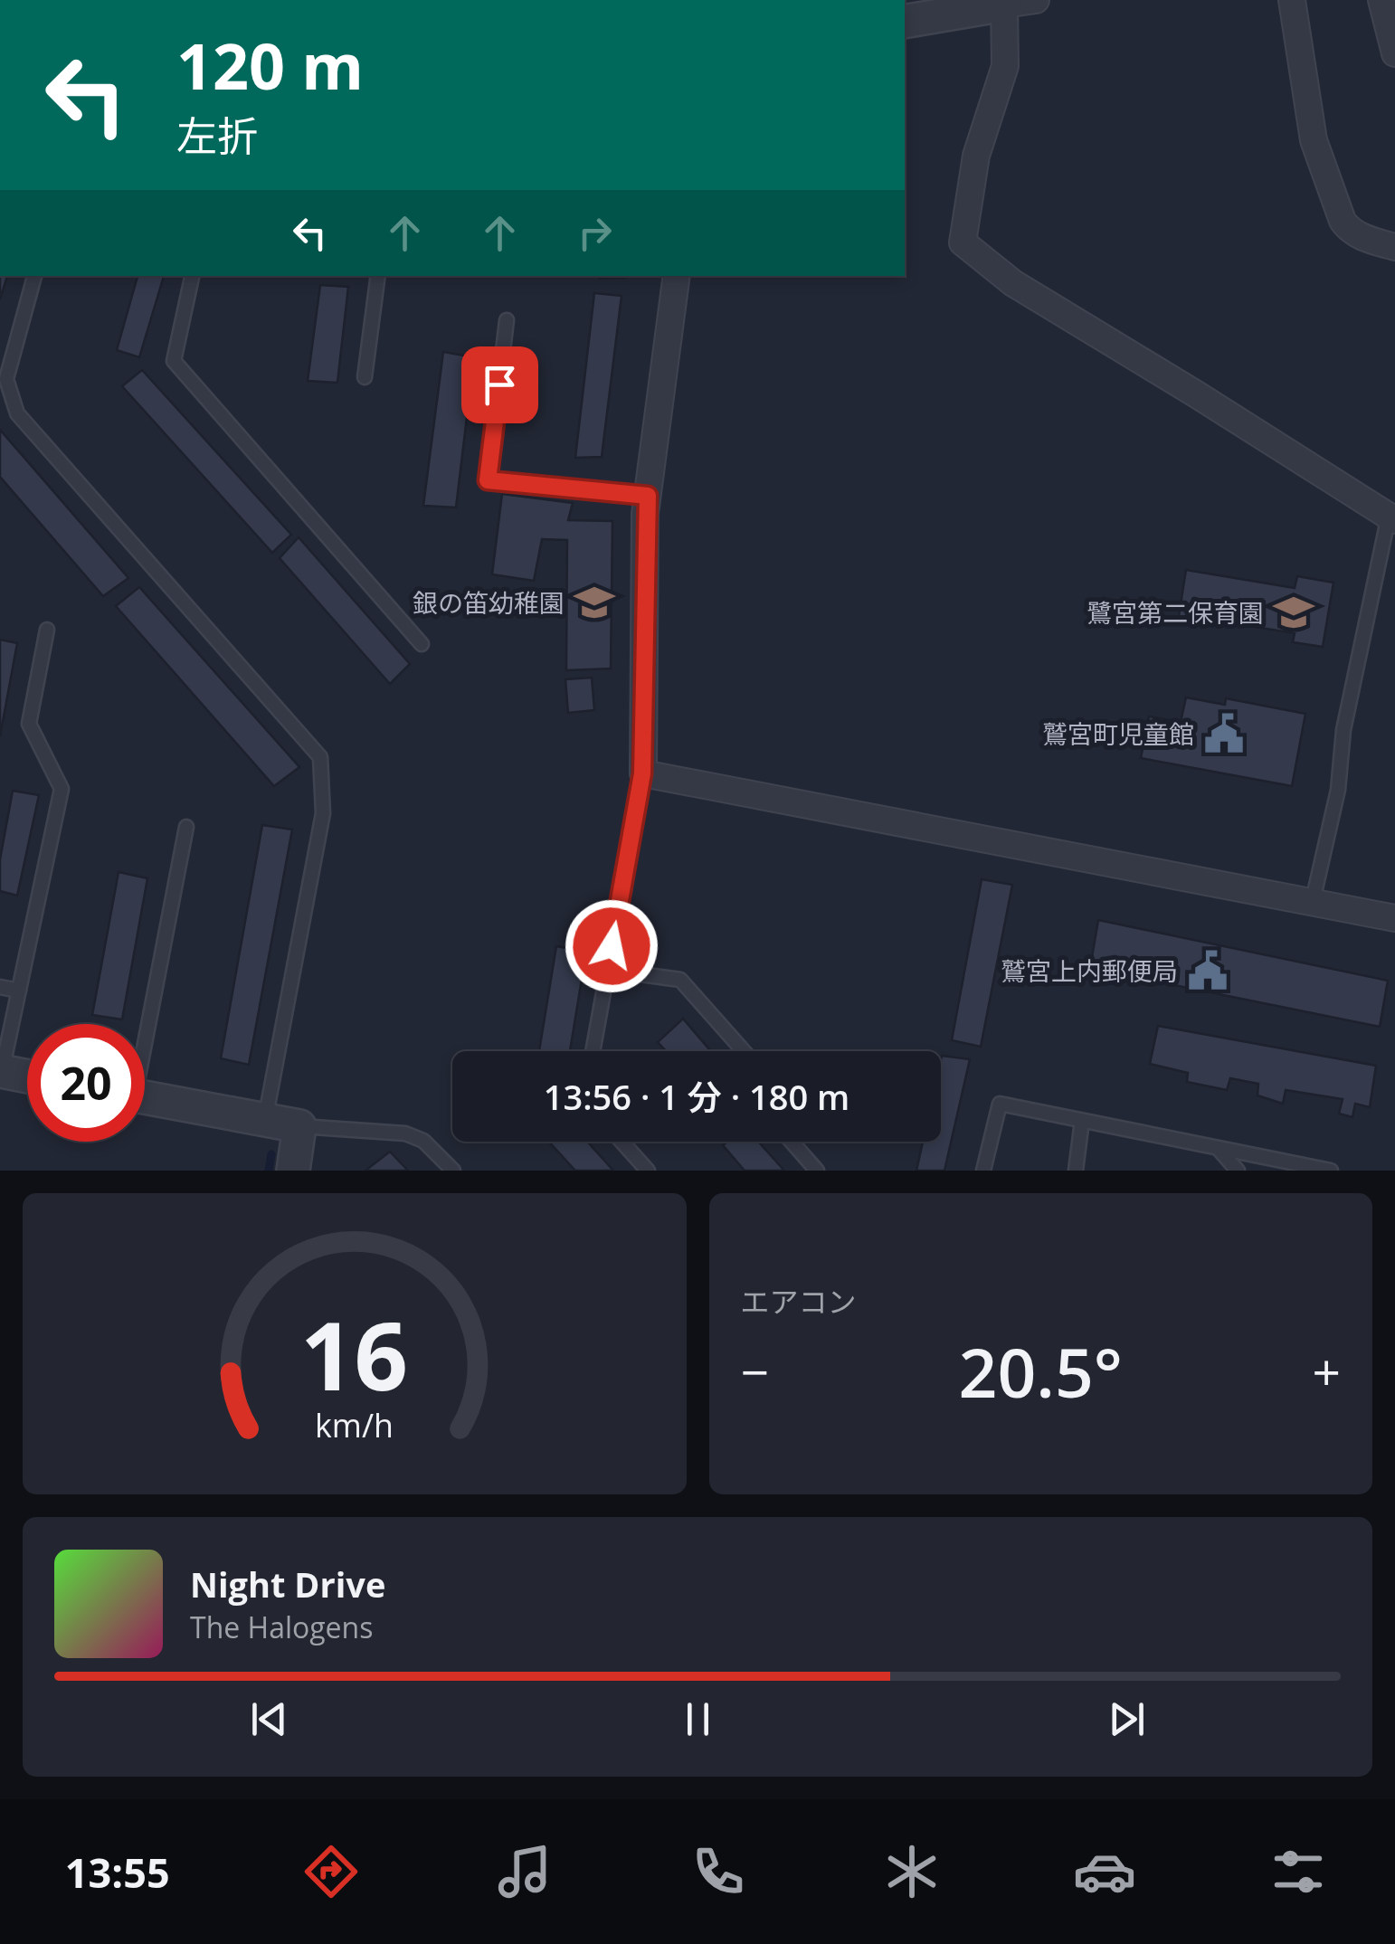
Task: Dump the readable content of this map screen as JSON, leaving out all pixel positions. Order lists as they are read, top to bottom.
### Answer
{
  "places": {
    "school or university": ["銀の笛幼稚園", "鷺宮第二保育園"],
    "public building": ["鷲宮町児童館", "鷲宮上内郵便局"]
  },
  "page": {
    "turn": ["120 m", "左折"],
    "limit": "20",
    "trip": "13:56 · 1 分 · 180 m",
    "tile": "エアコン",
    "heat": ["−", "20.5°", "+"],
    "song": ["Night Drive", "The Halogens"],
    "tabs": "13:55",
    "gauge": ["16", "km/h"]
  }
}
